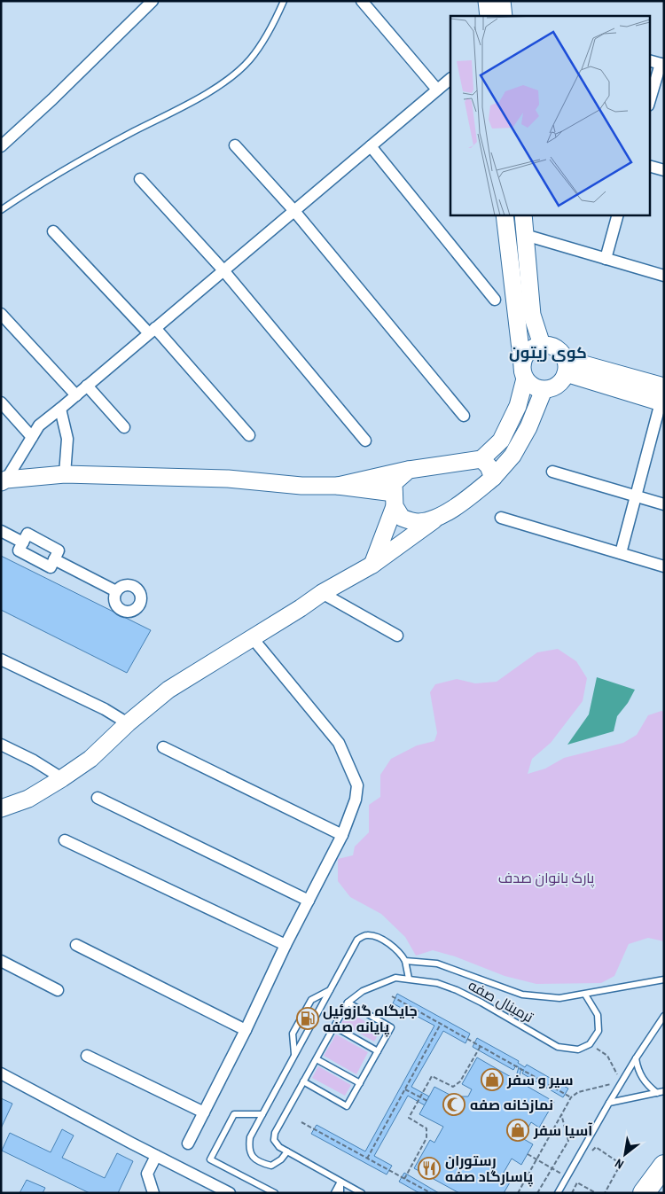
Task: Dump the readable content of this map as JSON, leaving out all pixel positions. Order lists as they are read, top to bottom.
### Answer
{
  "streets": {
    "lane": ["ترمینال صفه"]
  },
  "districts": ["کوی زیتون"],
  "parks": ["پارک بانوان صدف"],
  "places": {
    "fuel station": ["جایگاه گازوئیل پایانه صفه"],
    "shop": ["سیر و سفر", "آسیا سفر"],
    "mosque": ["نمازخانه صفه"],
    "restaurant": ["رستوران پاسارگاد صفه"]
  },
  "north": "bottom left"
}
